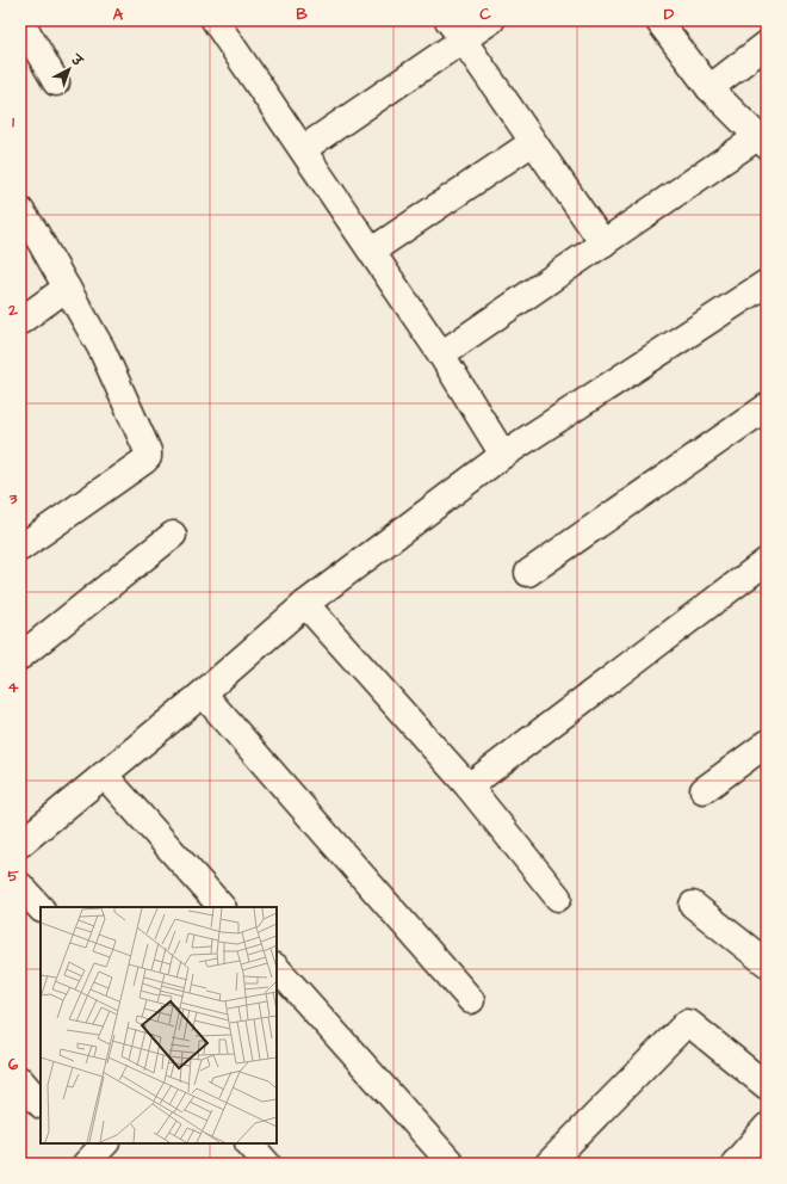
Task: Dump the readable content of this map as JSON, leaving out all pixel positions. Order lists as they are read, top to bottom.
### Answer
{
  "north": "top right",
  "grid": {
    "columns": [
      "A",
      "B",
      "C",
      "D"
    ],
    "rows": [
      "1",
      "2",
      "3",
      "4",
      "5",
      "6"
    ]
  }
}
